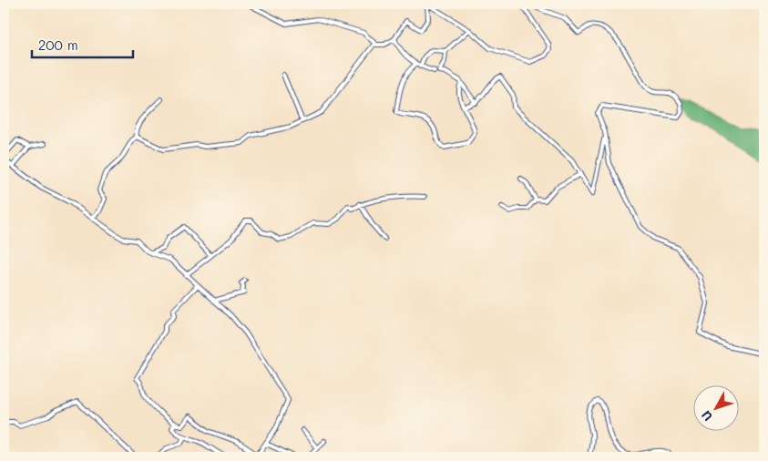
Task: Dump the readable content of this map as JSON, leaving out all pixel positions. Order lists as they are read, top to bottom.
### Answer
{
  "scale_bar": "200 m",
  "north": "bottom left"
}
